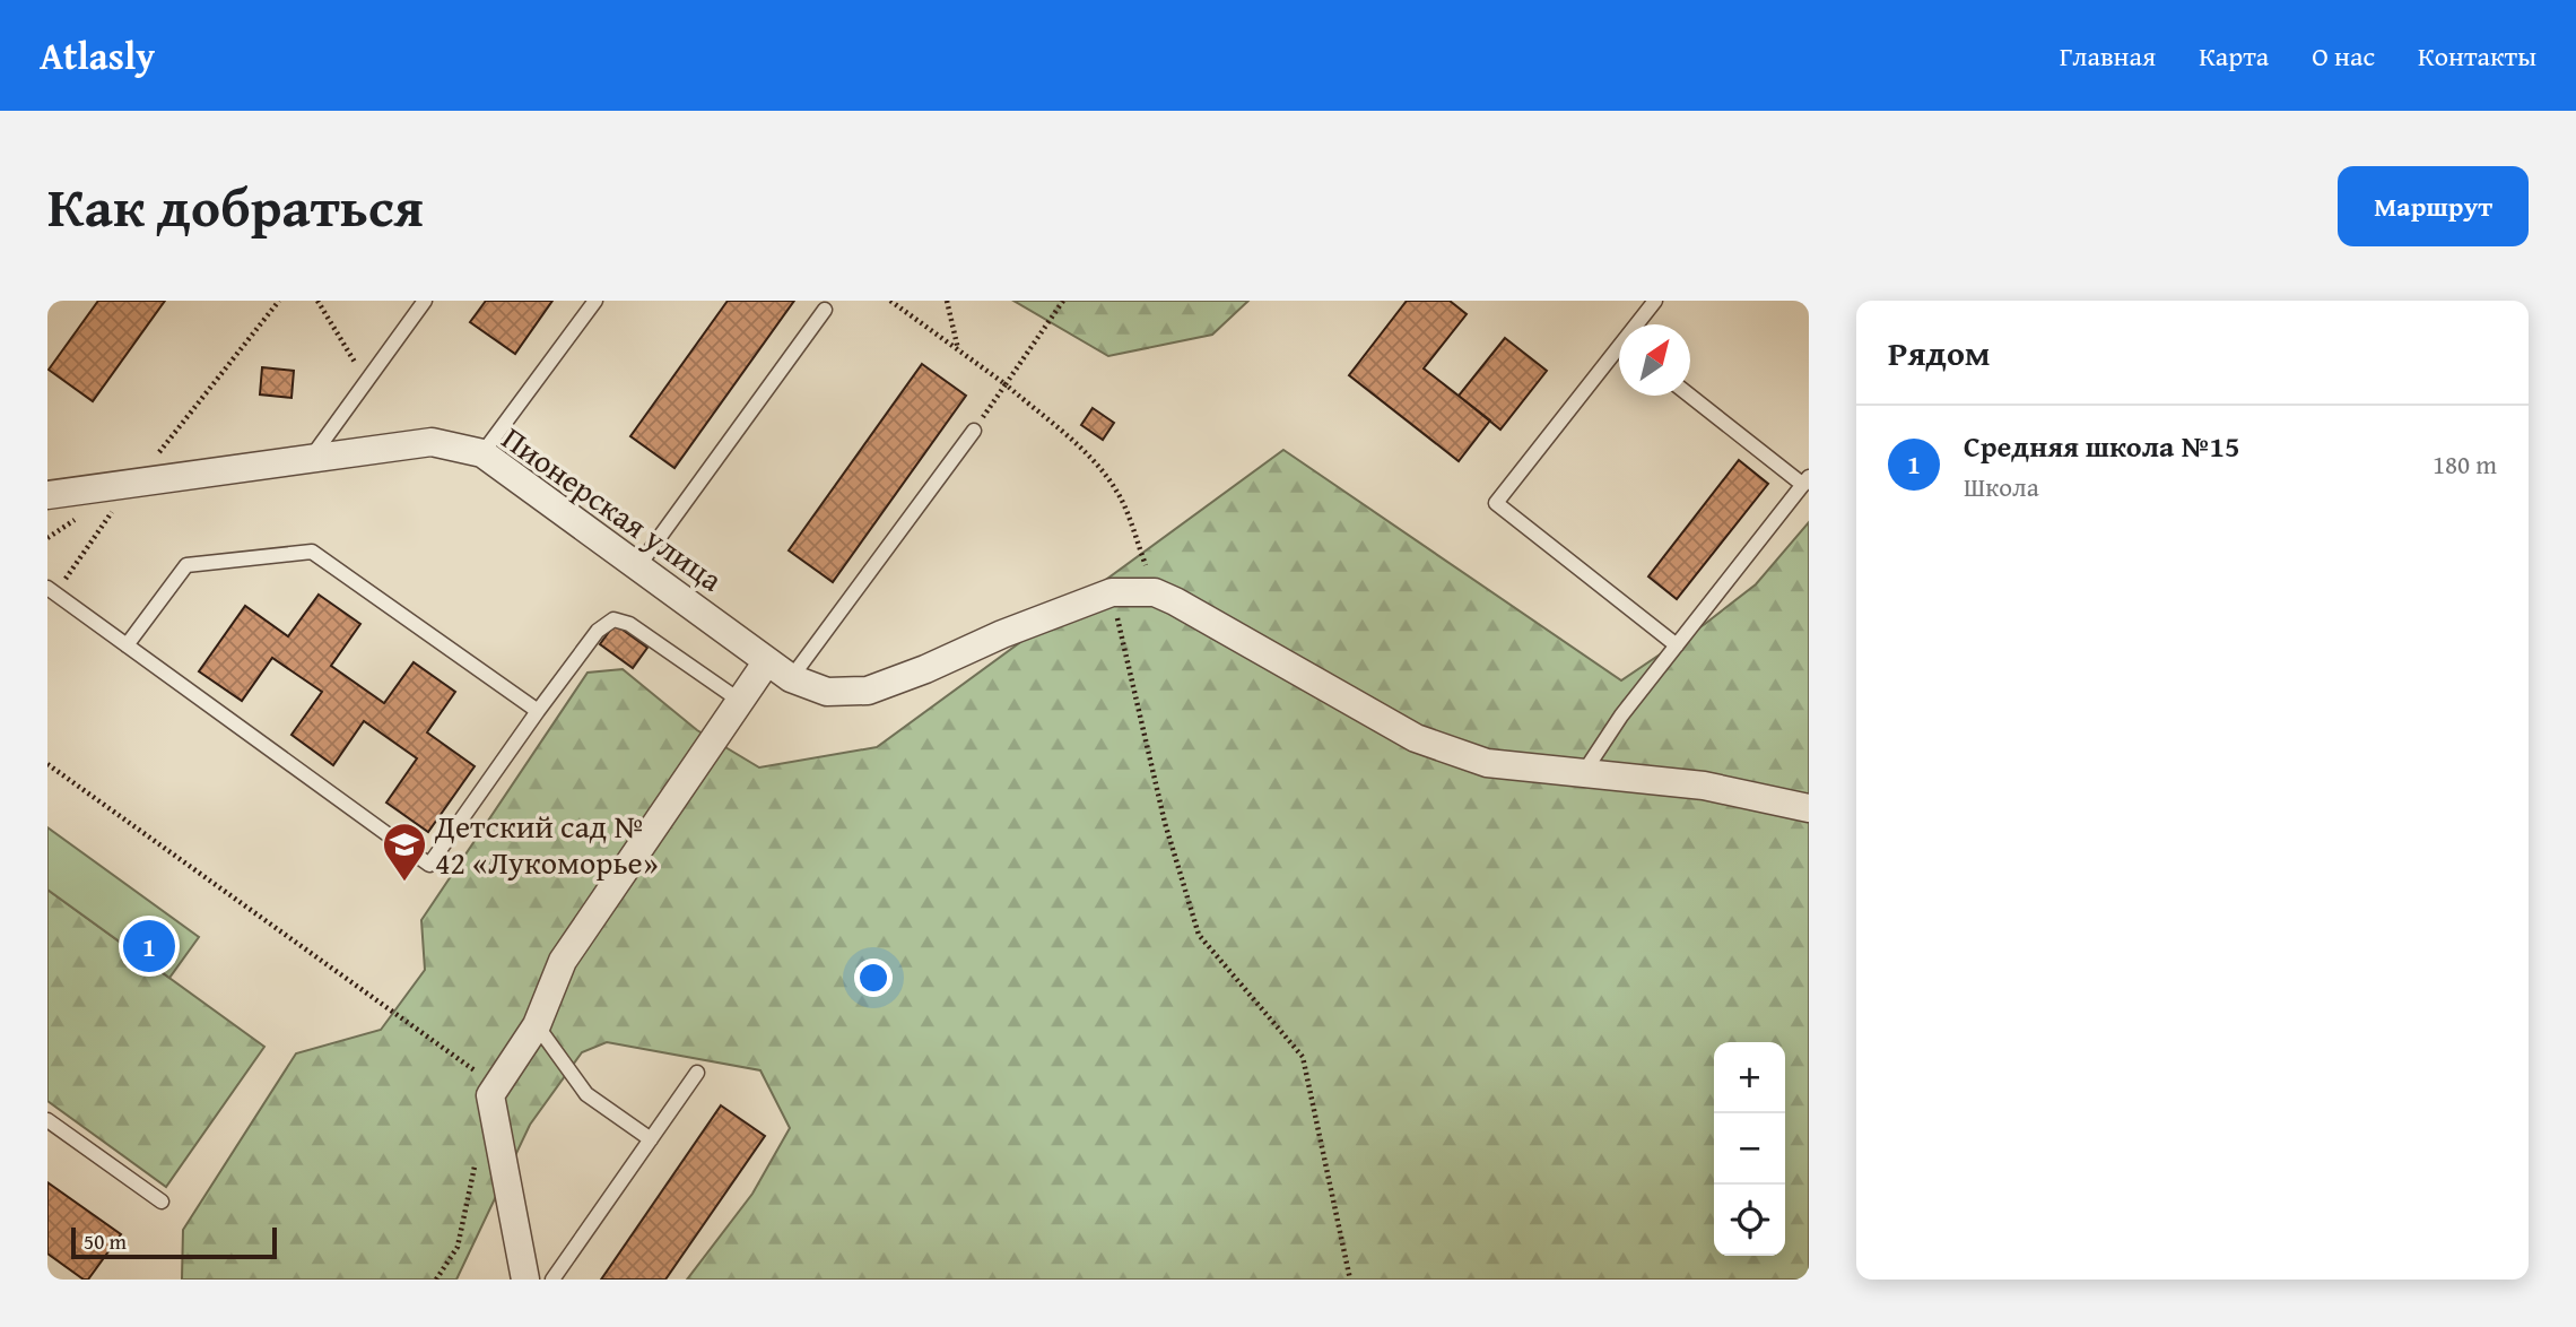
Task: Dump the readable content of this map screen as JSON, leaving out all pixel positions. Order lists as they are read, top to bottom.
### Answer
{
  "streets": {
    "street": ["Пионерская улица"]
  },
  "places": {
    "school or university": ["Детский сад № 42 «Лукоморье»"]
  },
  "scale_bar": "50 m",
  "north": "top right",
  "page": {
    "header": "Atlasly",
    "nav": [
      "Главная",
      "Карта",
      "О нас",
      "Контакты"
    ],
    "title": "Как добраться",
    "buttons": "Маршрут",
    "heading": "Рядом",
    "list": [
      {
        "mark": "1",
        "name": "Средняя школа №15",
        "note": "Школа",
        "value": "180 m"
      }
    ],
    "pins": "1",
    "map_buttons": ["+", "−"],
    "scale": "50 m"
  }
}
